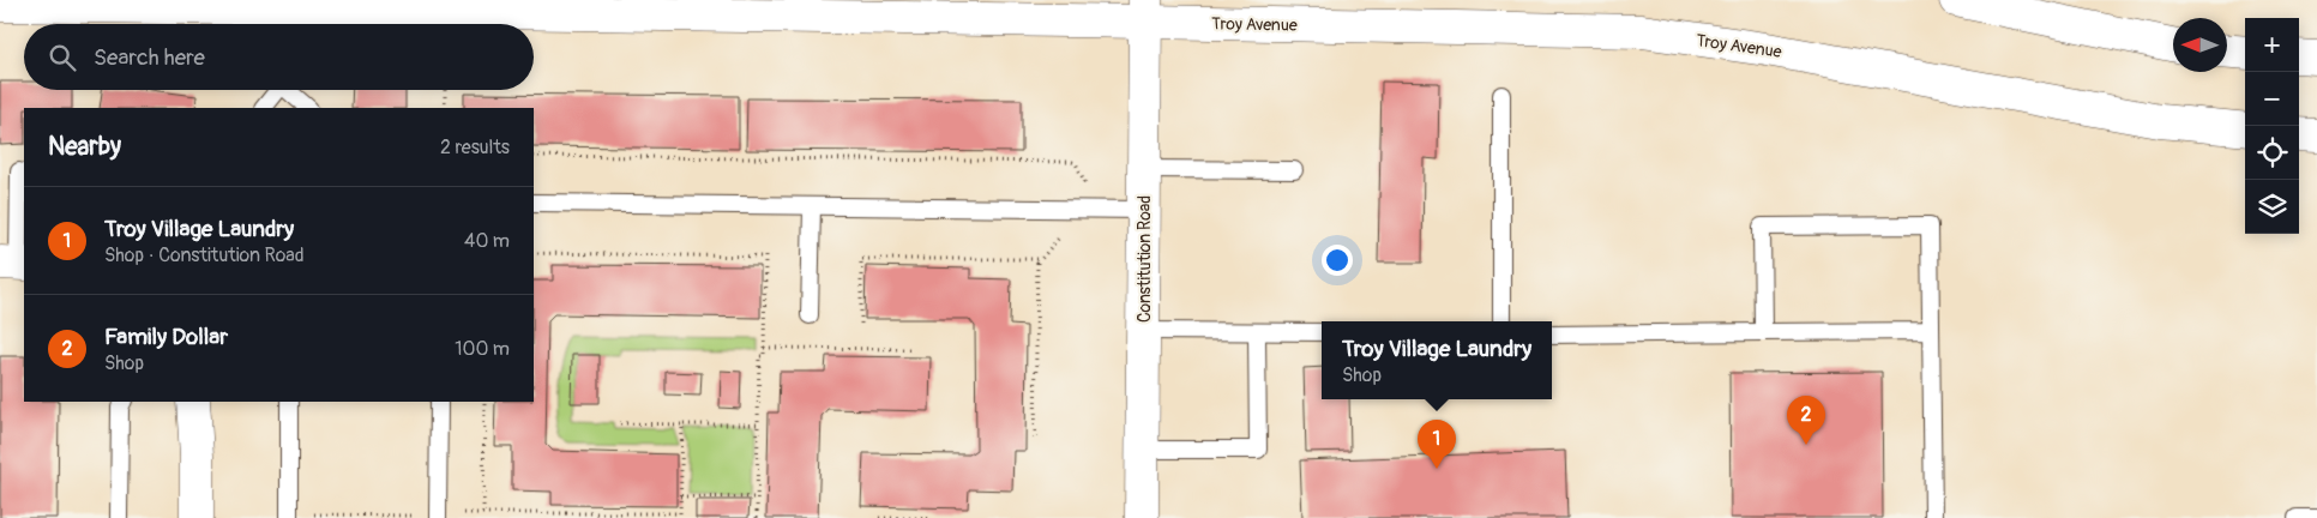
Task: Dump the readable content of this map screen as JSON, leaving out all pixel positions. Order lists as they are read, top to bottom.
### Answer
{
  "streets": {
    "main road": ["Troy Avenue", "Constitution Road"]
  },
  "crossings": [
    ["Troy Avenue", "Constitution Road"]
  ],
  "north": "left",
  "page": {
    "map_buttons": ["+", "−"],
    "search": "Search here",
    "heading": ["Nearby", "2 results"],
    "list": [
      {
        "mark": "1",
        "name": "Troy Village Laundry",
        "note": "Shop · Constitution Road",
        "value": "40 m"
      },
      {
        "mark": "2",
        "name": "Family Dollar",
        "note": "Shop",
        "value": "100 m"
      }
    ],
    "popup": ["Troy Village Laundry", "Shop"],
    "pins": ["2", "1"]
  }
}
